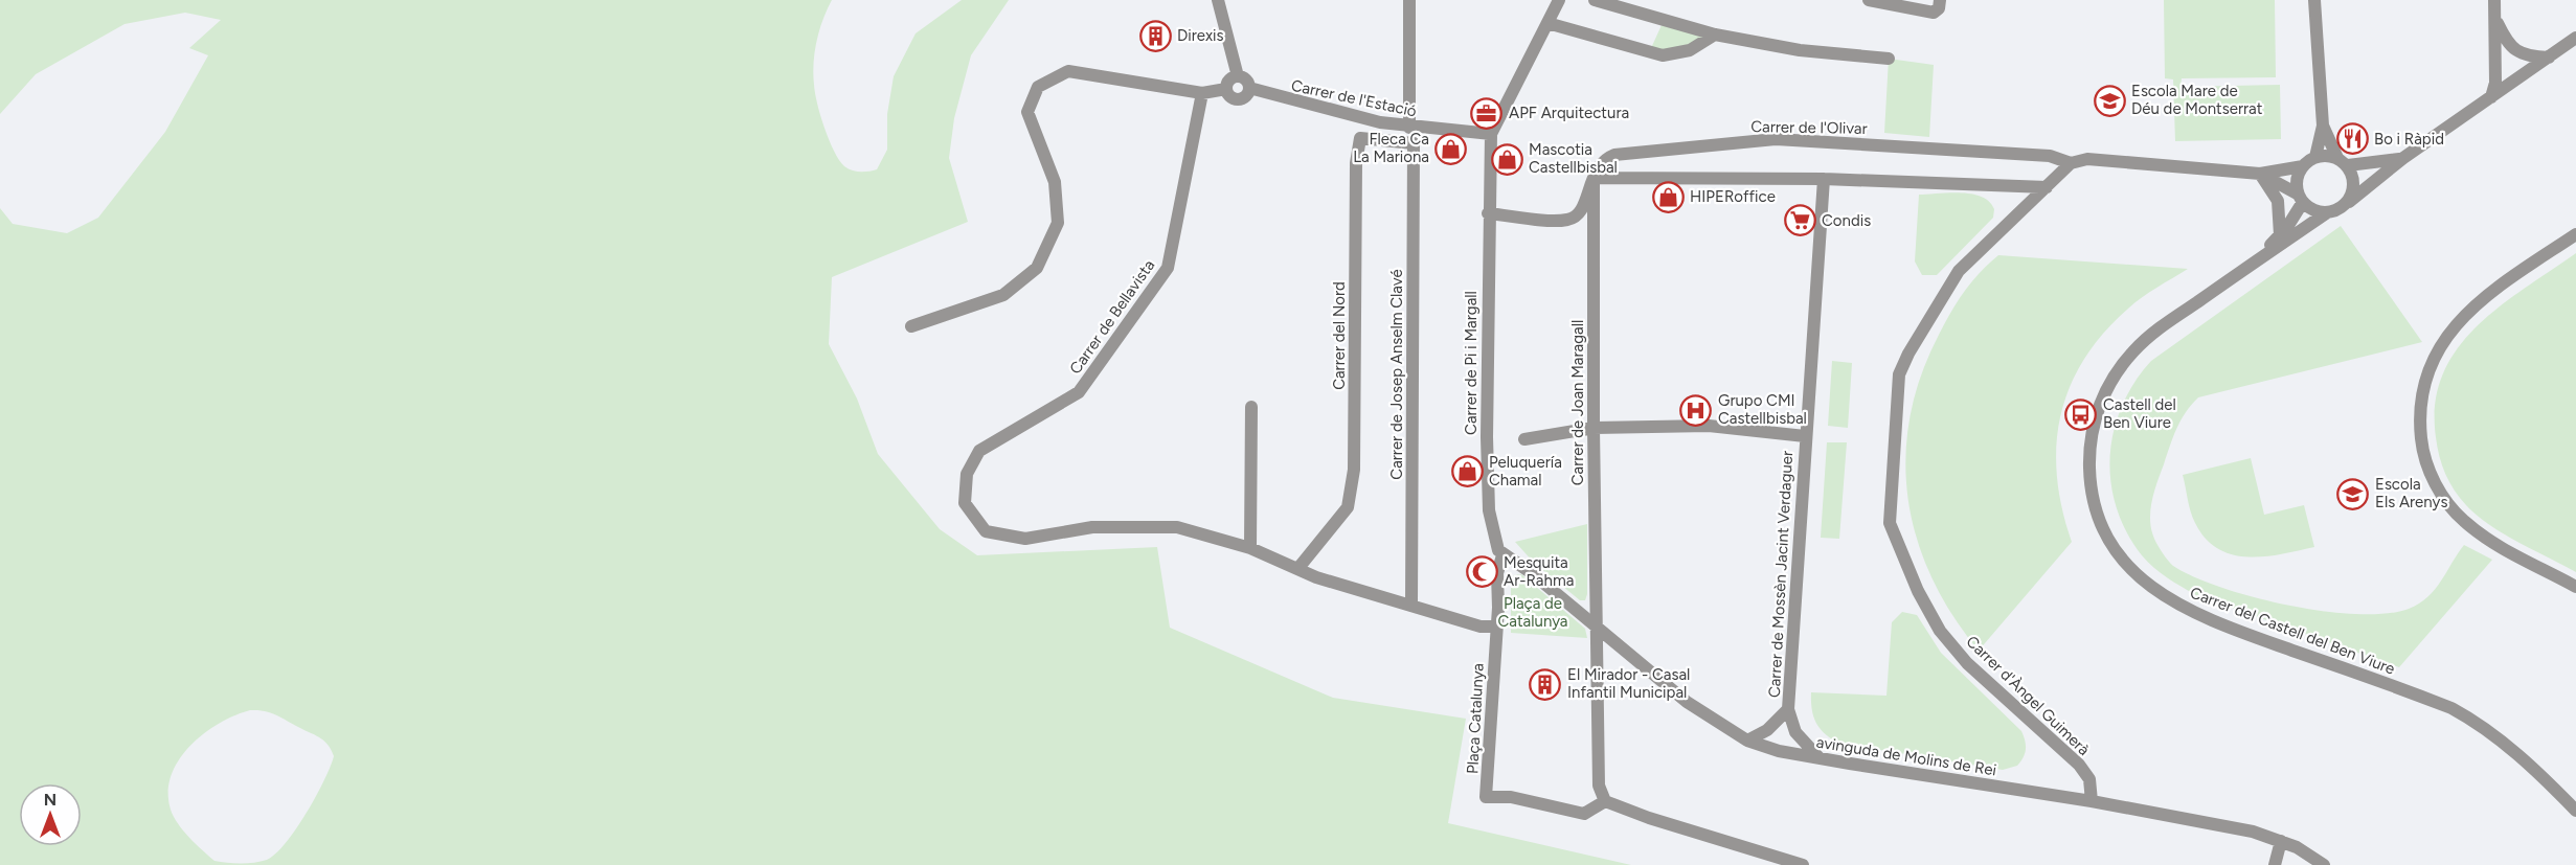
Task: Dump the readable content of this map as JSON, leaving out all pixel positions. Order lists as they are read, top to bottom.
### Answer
{
  "streets": {
    "street": [
      "Carrer de l'Estació",
      "Carrer de l'Olivar",
      "Carrer de Bellavista",
      "Carrer del Nord",
      "Carrer de Pi i Margall",
      "Carrer de Josep Anselm Clavé",
      "Carrer de Joan Maragall",
      "Carrer de Mossèn Jacint Verdaguer",
      "Carrer del Castell del Ben Viure",
      "Carrer d'Àngel Guimerà",
      "Plaça Catalunya",
      "avinguda de Molins de Rei"
    ]
  },
  "crossings": [
    ["Carrer de l'Estació", "Carrer de Pi i Margall"],
    ["Carrer de l'Olivar", "Carrer de Pi i Margall"],
    ["Carrer de l'Olivar", "Carrer de Joan Maragall"],
    ["Carrer de l'Olivar", "Carrer del Castell del Ben Viure"],
    ["Carrer de l'Olivar", "Carrer d'Àngel Guimerà"],
    ["Carrer de Bellavista", "Carrer del Nord"],
    ["Carrer de Bellavista", "Carrer de Josep Anselm Clavé"],
    ["Carrer de Bellavista", "Plaça Catalunya"],
    ["Carrer del Nord", "Carrer de Josep Anselm Clavé"],
    ["Carrer de Pi i Margall", "Plaça Catalunya"],
    ["Carrer de Pi i Margall", "avinguda de Molins de Rei"],
    ["Carrer de Joan Maragall", "Plaça Catalunya"],
    ["Carrer de Joan Maragall", "avinguda de Molins de Rei"],
    ["Carrer de Mossèn Jacint Verdaguer", "avinguda de Molins de Rei"],
    ["Carrer d'Àngel Guimerà", "avinguda de Molins de Rei"],
    ["Plaça Catalunya", "avinguda de Molins de Rei"]
  ],
  "parks": ["Plaça de Catalunya"],
  "places": {
    "building": ["Direxis", "El Mirador - Casal Infantil Municipal"],
    "school or university": ["Escola Mare de Déu de Montserrat", "Escola Els Arenys"],
    "office": ["APF Arquitectura"],
    "restaurant": ["Bo i Ràpid"],
    "shop": [
      "Fleca Ca La Mariona",
      "Mascotia Castellbisbal",
      "HIPERoffice",
      "Peluquería Chamal"
    ],
    "supermarket": ["Condis"],
    "hospital": ["Grupo CMI Castellbisbal"],
    "bus stop": ["Castell del Ben Viure"],
    "mosque": ["Mesquita Ar-Rahma"]
  },
  "north": "top"
}
